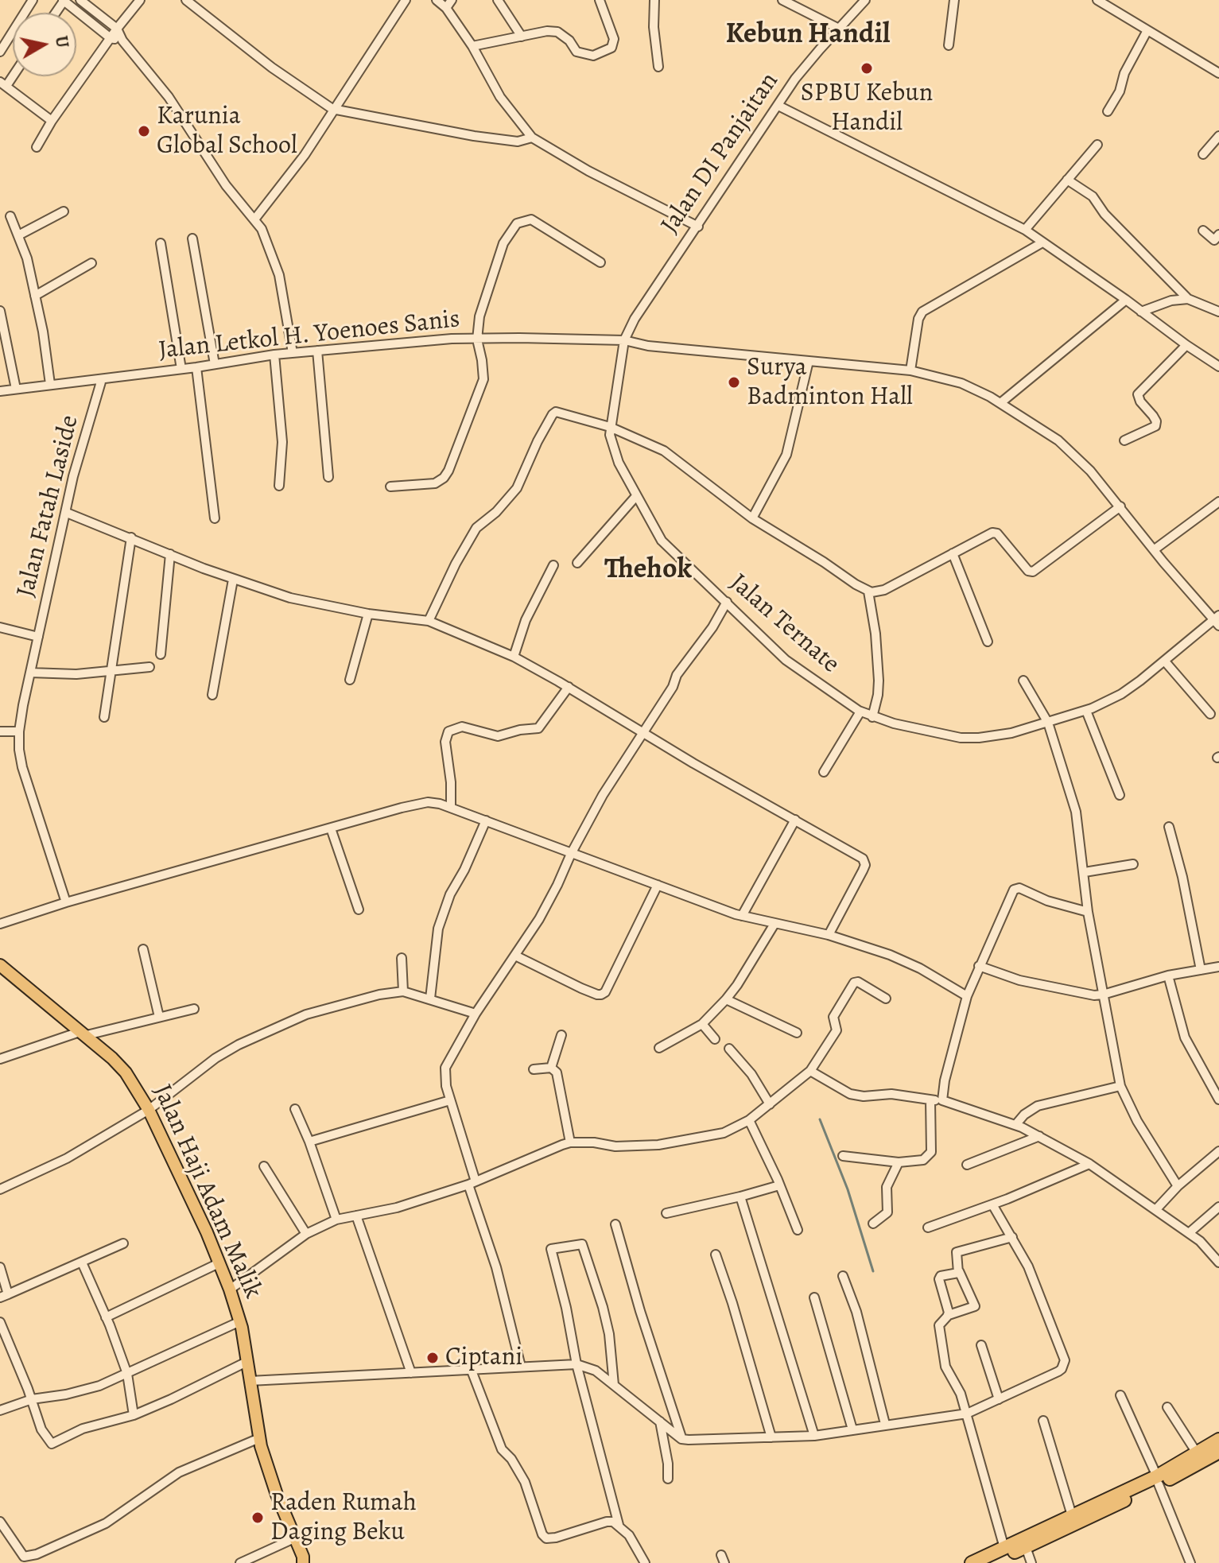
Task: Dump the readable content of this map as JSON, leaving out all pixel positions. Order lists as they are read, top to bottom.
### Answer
{
  "streets": {
    "main road": ["Jalan Haji Adam Malik"],
    "street": [
      "Jalan DI Panjaitan",
      "Jalan Letkol H. Yoenoes Sanis",
      "Jalan Fatah Laside",
      "Jalan Ternate"
    ]
  },
  "crossings": [
    ["Jalan DI Panjaitan", "Jalan Letkol H. Yoenoes Sanis"],
    ["Jalan DI Panjaitan", "Jalan Ternate"],
    ["Jalan Letkol H. Yoenoes Sanis", "Jalan Fatah Laside"],
    ["Jalan Letkol H. Yoenoes Sanis", "Jalan Ternate"]
  ],
  "districts": ["Kebun Handil", "Thehok"],
  "places": [
    "SPBU Kebun Handil",
    "Karunia Global School",
    "Surya Badminton Hall",
    "Ciptani",
    "Raden Rumah Daging Beku"
  ],
  "north": "right"
}
